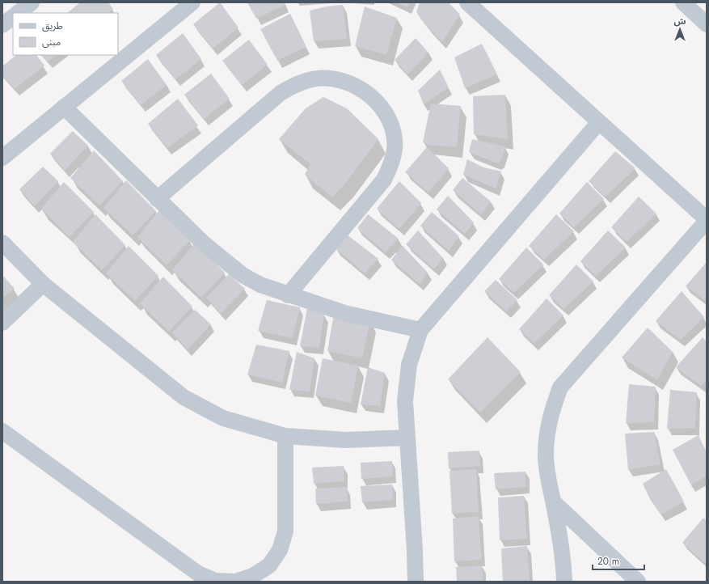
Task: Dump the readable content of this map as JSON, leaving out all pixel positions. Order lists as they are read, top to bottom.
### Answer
{
  "legend": ["طريق", "مبنى"],
  "scale_bar": "20 m",
  "north": "top"
}
